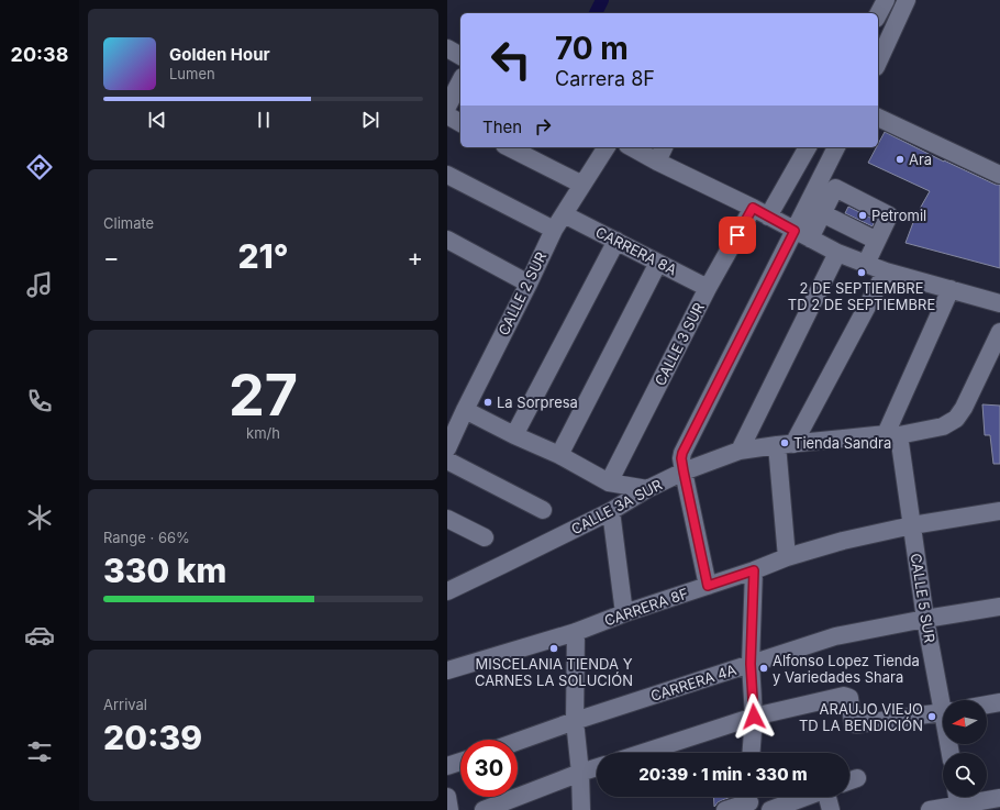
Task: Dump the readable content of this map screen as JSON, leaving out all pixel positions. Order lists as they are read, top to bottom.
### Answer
{
  "streets": {
    "street": [
      "CARRERA 8A",
      "CALLE 2 SUR",
      "CALLE 3 SUR",
      "CALLE 3A SUR",
      "CALLE 5 SUR",
      "CARRERA 8F",
      "CARRERA 4A"
    ]
  },
  "crossings": [
    ["CARRERA 8A", "CALLE 2 SUR"],
    ["CARRERA 8A", "CALLE 3 SUR"],
    ["CALLE 3A SUR", "CALLE 5 SUR"],
    ["CALLE 5 SUR", "CARRERA 8F"],
    ["CALLE 5 SUR", "CARRERA 4A"]
  ],
  "places": [
    "Ara",
    "Petromil",
    "2 DE SEPTIEMBRE TD 2 DE SEPTIEMBRE",
    "La Sorpresa",
    "Tienda Sandra",
    "MISCELANIA TIENDA Y CARNES LA SOLUCIÓN",
    "Alfonso Lopez Tienda y Variedades Shara",
    "ARAUJO VIEJO TD LA BENDICIÓN"
  ],
  "north": "left",
  "page": {
    "tabs": "20:38",
    "turn": ["70 m", "Carrera 8F"],
    "song": ["Golden Hour", "Lumen"],
    "then": "Then",
    "tile": [
      "Climate",
      ["27", "km/h"],
      ["Range · 66%", "330 km"],
      ["Arrival", "20:39"]
    ],
    "heat": ["−", "21°", "+"],
    "limit": "30",
    "trip": "20:39 · 1 min · 330 m"
  }
}
